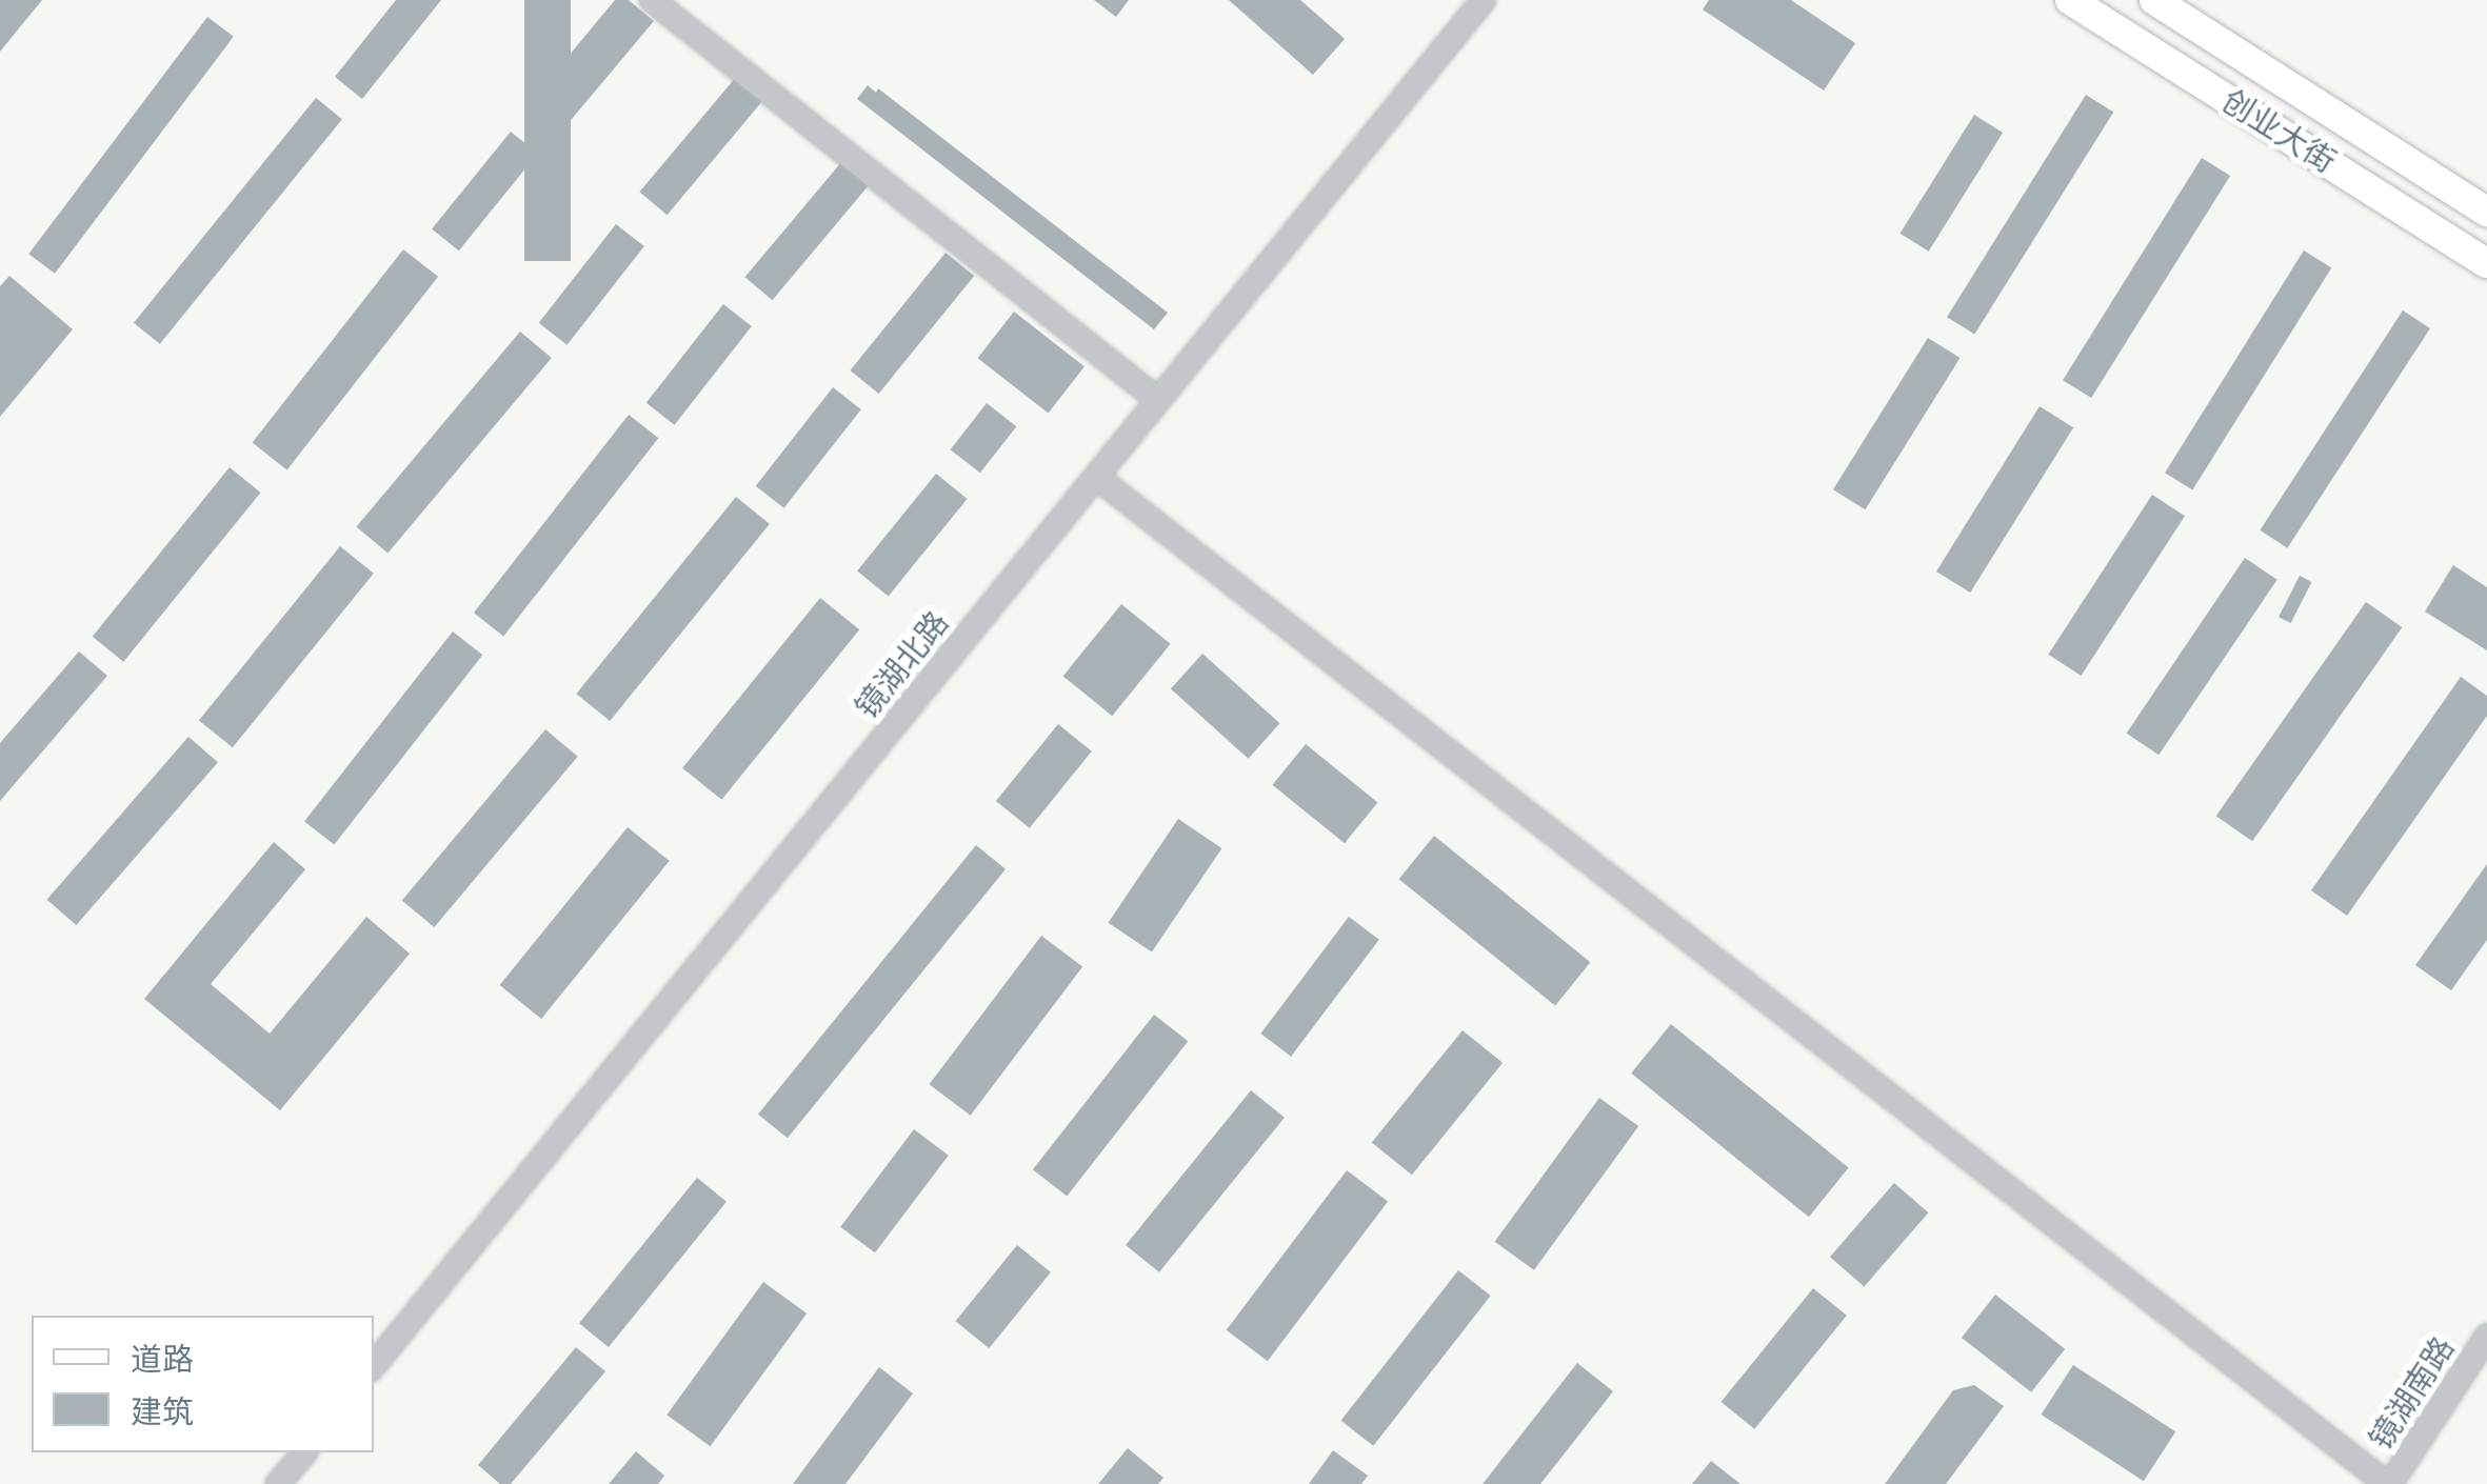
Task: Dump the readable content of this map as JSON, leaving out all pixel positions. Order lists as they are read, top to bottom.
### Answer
{
  "streets": {
    "main road": ["创业大街"],
    "street": ["镜湖北路", "镜湖南路"]
  },
  "legend": ["道路", "建筑"]
}
